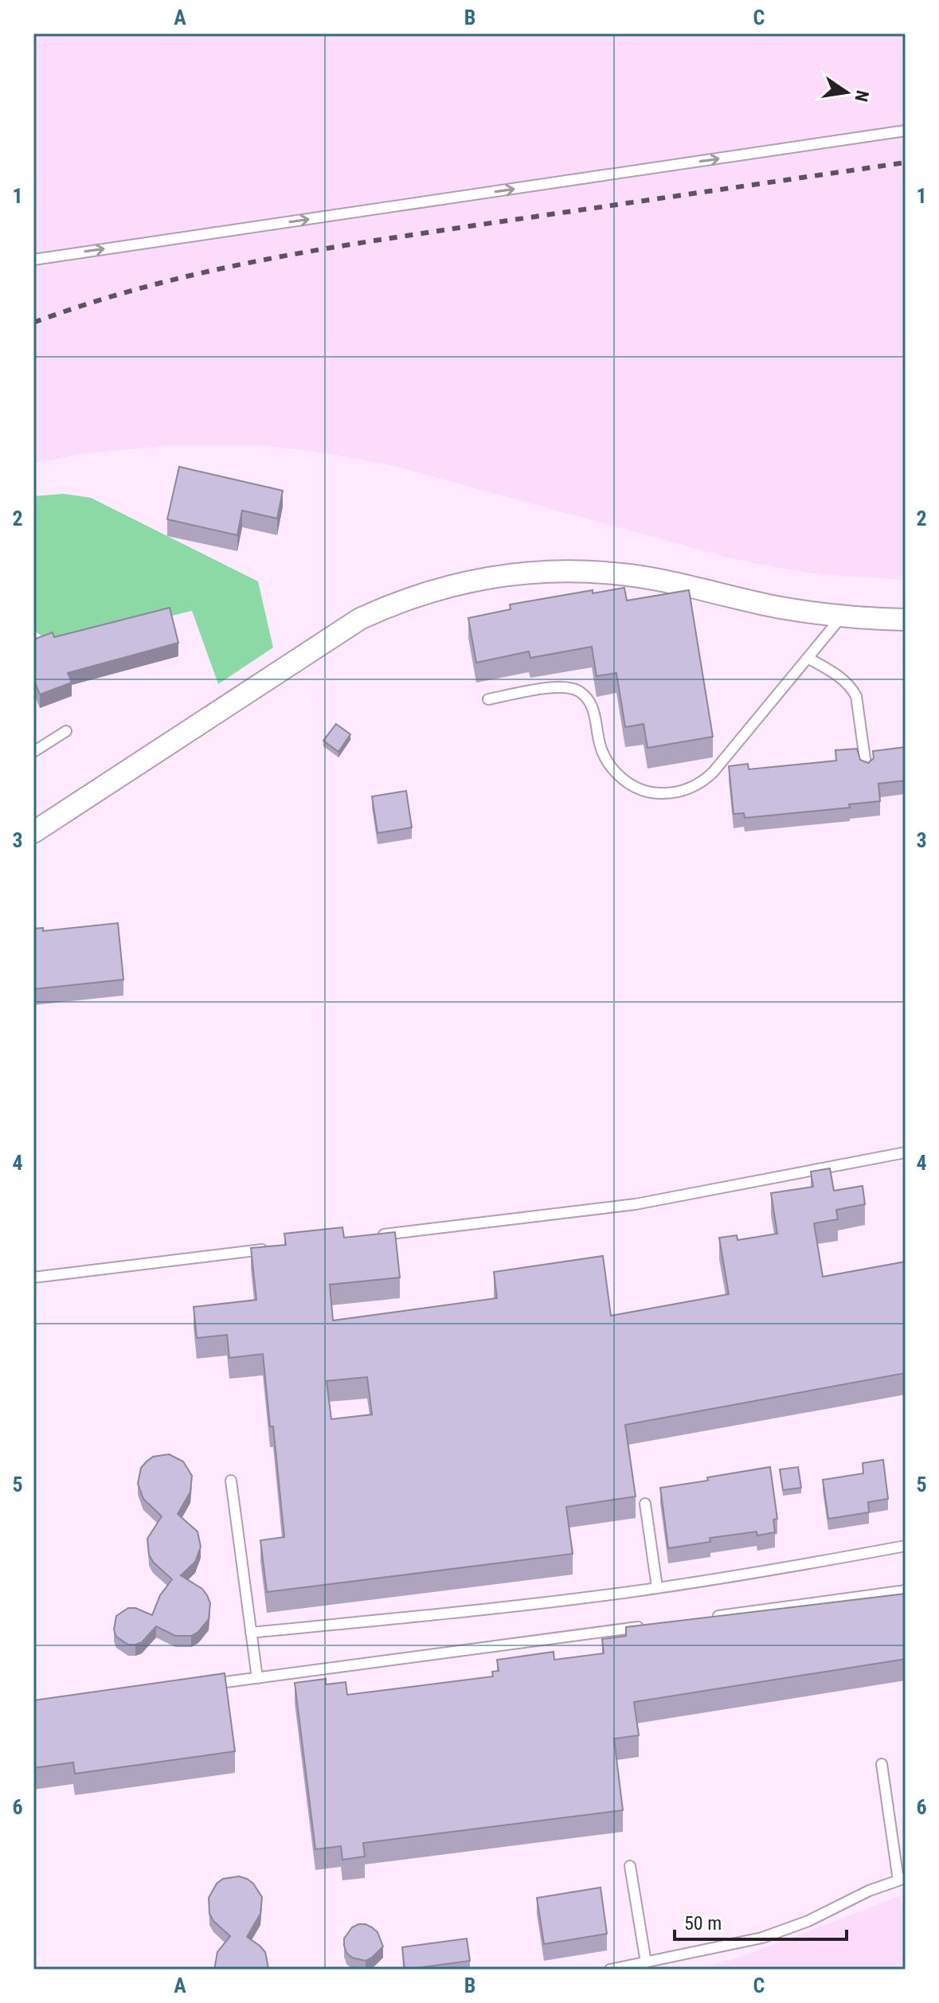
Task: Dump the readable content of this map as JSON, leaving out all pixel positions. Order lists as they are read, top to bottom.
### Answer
{
  "scale_bar": "50 m",
  "north": "right",
  "grid": {
    "columns": ["A", "B", "C"],
    "rows": [
      "1",
      "2",
      "3",
      "4",
      "5",
      "6"
    ]
  }
}
